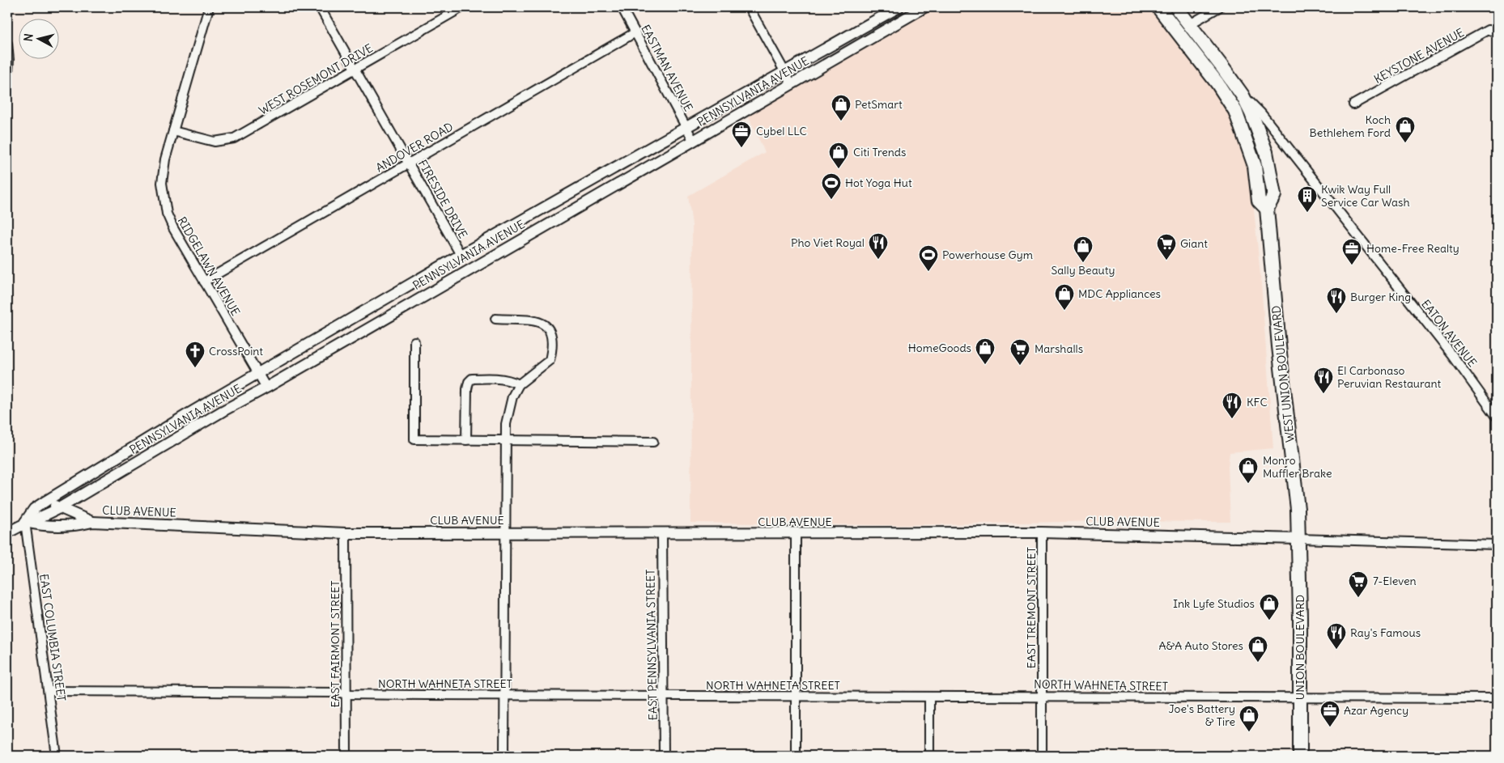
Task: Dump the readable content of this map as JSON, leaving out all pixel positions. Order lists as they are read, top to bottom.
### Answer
{
  "streets": {
    "main road": ["WEST UNION BOULEVARD", "UNION BOULEVARD"],
    "street": [
      "KEYSTONE AVENUE",
      "EASTMAN AVENUE",
      "WEST ROSEMONT DRIVE",
      "PENNSYLVANIA AVENUE",
      "ANDOVER ROAD",
      "FIRESIDE DRIVE",
      "RIDGELAWN AVENUE",
      "EATON AVENUE",
      "CLUB AVENUE",
      "EAST TREMONT STREET",
      "EAST COLUMBIA STREET",
      "EAST FAIRMONT STREET",
      "EAST PENNSYLVANIA STREET",
      "NORTH WAHNETA STREET"
    ]
  },
  "crossings": [
    ["EASTMAN AVENUE", "PENNSYLVANIA AVENUE"],
    ["EASTMAN AVENUE", "ANDOVER ROAD"],
    ["WEST ROSEMONT DRIVE", "FIRESIDE DRIVE"],
    ["WEST ROSEMONT DRIVE", "RIDGELAWN AVENUE"],
    ["PENNSYLVANIA AVENUE", "FIRESIDE DRIVE"],
    ["PENNSYLVANIA AVENUE", "RIDGELAWN AVENUE"],
    ["PENNSYLVANIA AVENUE", "CLUB AVENUE"],
    ["PENNSYLVANIA AVENUE", "EAST COLUMBIA STREET"],
    ["ANDOVER ROAD", "FIRESIDE DRIVE"],
    ["ANDOVER ROAD", "RIDGELAWN AVENUE"],
    ["EATON AVENUE", "WEST UNION BOULEVARD"],
    ["WEST UNION BOULEVARD", "CLUB AVENUE"],
    ["WEST UNION BOULEVARD", "UNION BOULEVARD"],
    ["CLUB AVENUE", "EAST TREMONT STREET"],
    ["CLUB AVENUE", "EAST COLUMBIA STREET"],
    ["CLUB AVENUE", "EAST FAIRMONT STREET"],
    ["CLUB AVENUE", "EAST PENNSYLVANIA STREET"],
    ["CLUB AVENUE", "UNION BOULEVARD"],
    ["EAST TREMONT STREET", "NORTH WAHNETA STREET"],
    ["EAST COLUMBIA STREET", "NORTH WAHNETA STREET"],
    ["EAST FAIRMONT STREET", "NORTH WAHNETA STREET"],
    ["EAST PENNSYLVANIA STREET", "NORTH WAHNETA STREET"],
    ["UNION BOULEVARD", "NORTH WAHNETA STREET"]
  ],
  "places": {
    "shop": [
      "PetSmart",
      "Koch Bethlehem Ford",
      "Citi Trends",
      "Sally Beauty",
      "MDC Appliances",
      "HomeGoods",
      "Monro Muffler Brake",
      "Ink Lyfe Studios",
      "A&A Auto Stores",
      "Joe's Battery & Tire"
    ],
    "office": ["Cybel LLC", "Home-Free Realty", "Azar Agency"],
    "sports": ["Hot Yoga Hut", "Powerhouse Gym"],
    "building": ["Kwik Way Full Service Car Wash"],
    "restaurant": [
      "Pho Viet Royal",
      "Burger King",
      "El Carbonaso Peruvian Restaurant",
      "KFC",
      "Ray's Famous"
    ],
    "supermarket": ["Giant", "Marshalls", "7-Eleven"],
    "church": ["CrossPoint"]
  },
  "north": "left"
}
